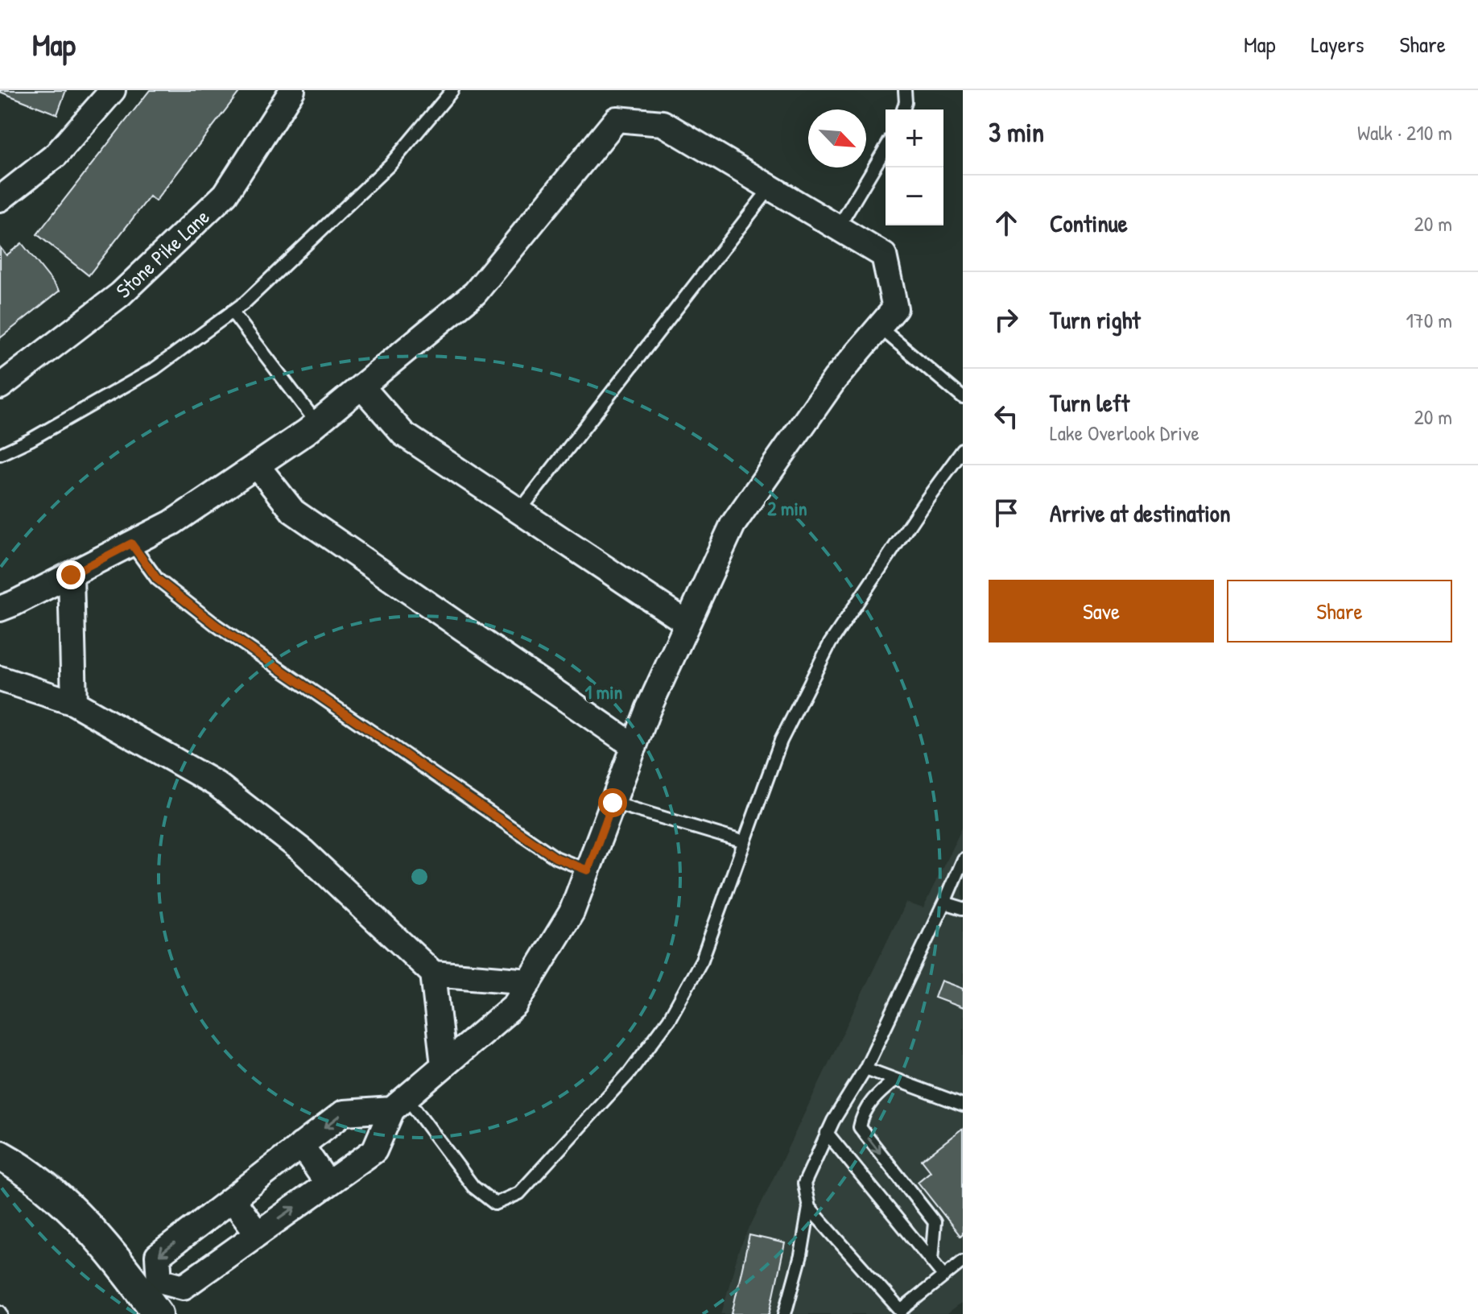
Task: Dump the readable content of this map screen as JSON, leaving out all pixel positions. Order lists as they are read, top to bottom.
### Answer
{
  "streets": {
    "street": ["Stone Pike Lane"]
  },
  "north": "bottom right",
  "page": {
    "header": "Map",
    "nav": ["Map", "Layers", "Share"],
    "heading": ["3 min", "Walk · 210 m"],
    "map_buttons": ["+", "−"],
    "list": [
      ["Continue", "20 m"],
      ["Turn right", "170 m"],
      ["Turn left", "Lake Overlook Drive", "20 m"],
      "Arrive at destination"
    ],
    "buttons": ["Save", "Share"]
  },
  "rings": ["2 min", "1 min"]
}
